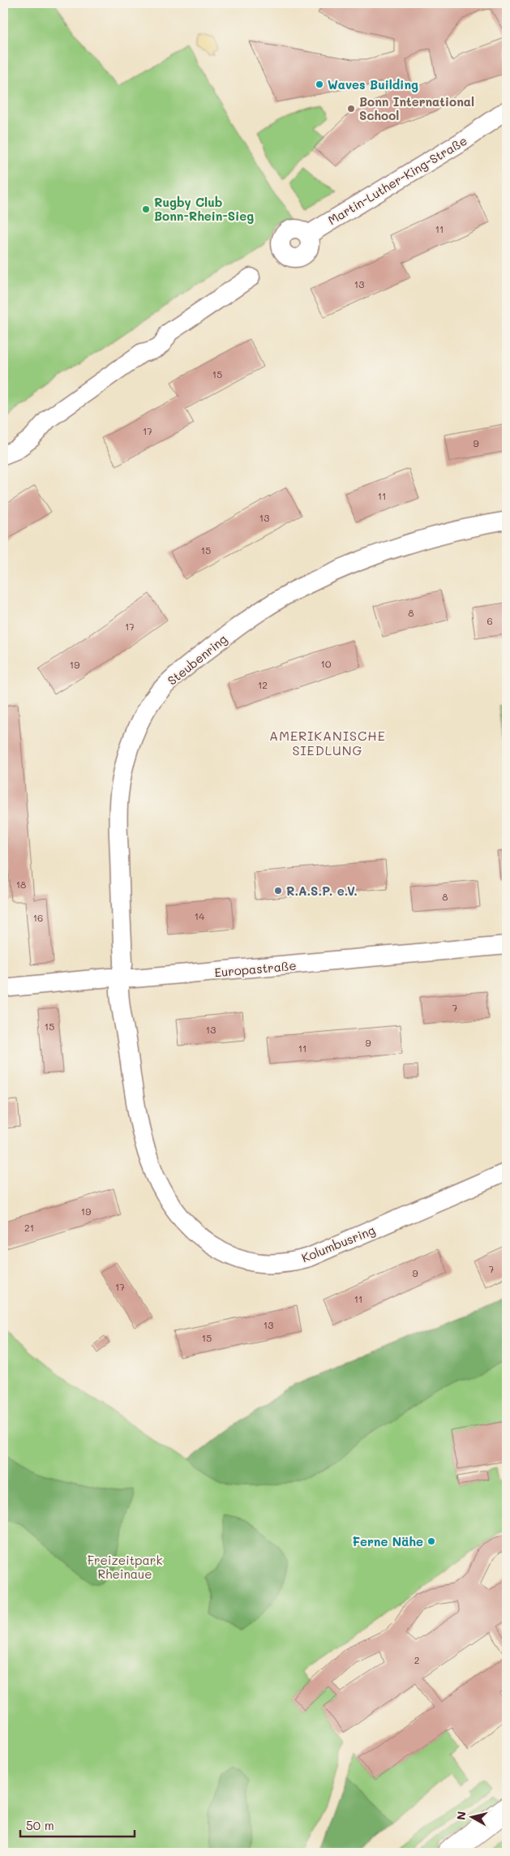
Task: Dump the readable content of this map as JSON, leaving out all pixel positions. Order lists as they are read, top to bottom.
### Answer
{
  "streets": {
    "street": [
      "Martin-Luther-King-Straße",
      "Steubenring",
      "Europastraße",
      "Kolumbusring"
    ]
  },
  "crossings": [
    ["Steubenring", "Europastraße"],
    ["Steubenring", "Kolumbusring"],
    ["Europastraße", "Kolumbusring"]
  ],
  "districts": ["AMERIKANISCHE SIEDLUNG"],
  "parks": ["Freizeitpark Rheinaue"],
  "places": [
    "Waves Building",
    "Bonn International School",
    "Rugby Club Bonn-Rhein-Sieg",
    "R.A.S.P. e.V.",
    "Ferne Nähe"
  ],
  "house_numbers": [
    "11",
    "13",
    "15",
    "17",
    "9",
    "11",
    "13",
    "15",
    "8",
    "6",
    "17",
    "10",
    "19",
    "12",
    "18",
    "8",
    "14",
    "16",
    "7",
    "15",
    "13",
    "9",
    "11",
    "19",
    "21",
    "7",
    "9",
    "17",
    "11",
    "13",
    "15",
    "2"
  ],
  "scale_bar": "50 m",
  "north": "left"
}
